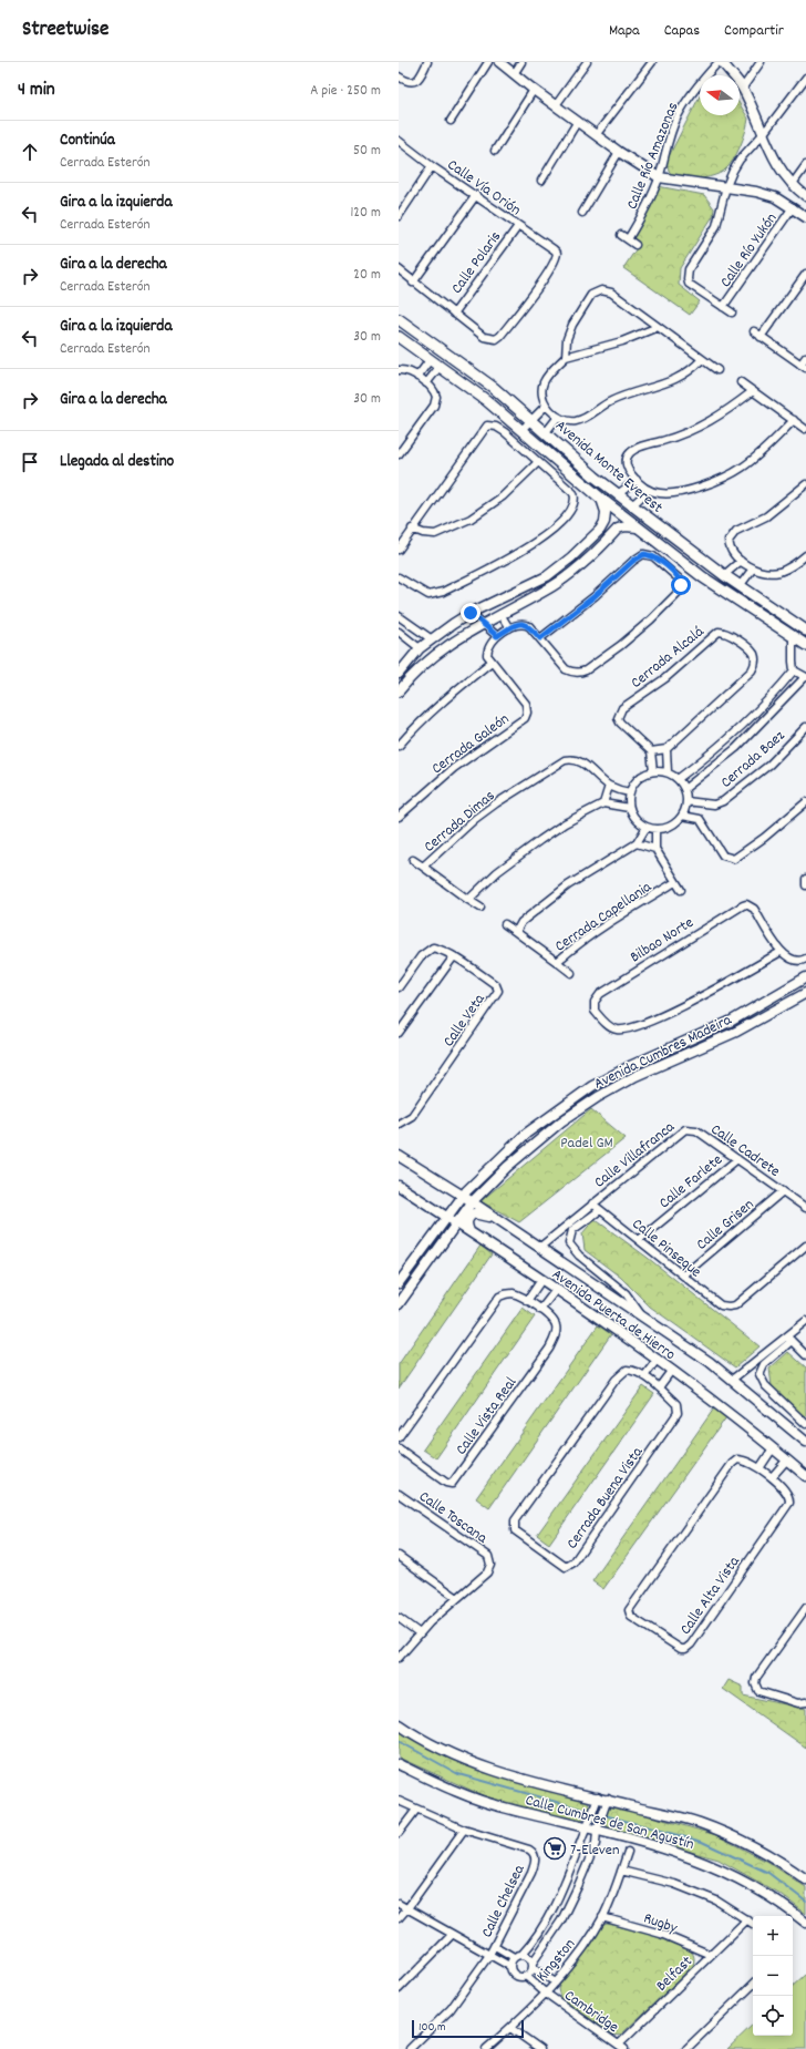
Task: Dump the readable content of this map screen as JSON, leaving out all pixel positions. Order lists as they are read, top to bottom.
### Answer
{
  "streets": {
    "main road": ["Avenida Monte Everest"],
    "street": [
      "Calle Río Amazonas",
      "Calle Vía Orión",
      "Calle Río Yukón",
      "Calle Polaris",
      "Cerrada Alcalá",
      "Cerrada Galeón",
      "Cerrada Baez",
      "Cerrada Dimas",
      "Cerrada Capellania",
      "Bilbao Norte",
      "Calle Veta",
      "Avenida Cumbres Madeira",
      "Calle Cadrete",
      "Calle Villafranca",
      "Calle Farlete",
      "Calle Grisen",
      "Calle Pinseque",
      "Avenida Puerta de Hierro",
      "Calle Vista Real",
      "Cerrada Buena Vista",
      "Calle Toscana",
      "Calle Alta Vista",
      "Calle Cumbres de San Agustín",
      "Calle Chelsea",
      "Rugby",
      "Kingston",
      "Belfast",
      "Cambridge"
    ]
  },
  "crossings": [
    ["Calle Vía Orión", "Calle Polaris"],
    ["Cerrada Baez", "Cerrada Dimas"],
    ["Avenida Cumbres Madeira", "Avenida Puerta de Hierro"],
    ["Calle Cadrete", "Calle Villafranca"],
    ["Calle Cadrete", "Calle Farlete"],
    ["Calle Cadrete", "Calle Grisen"],
    ["Calle Villafranca", "Calle Pinseque"],
    ["Calle Villafranca", "Avenida Puerta de Hierro"],
    ["Calle Farlete", "Calle Pinseque"],
    ["Calle Grisen", "Calle Pinseque"],
    ["Rugby", "Kingston"],
    ["Rugby", "Belfast"],
    ["Kingston", "Cambridge"],
    ["Belfast", "Cambridge"]
  ],
  "parks": ["Padel GM"],
  "places": {
    "supermarket": ["7-Eleven"]
  },
  "scale_bar": "100 m",
  "north": "left",
  "page": {
    "header": "Streetwise",
    "nav": ["Mapa", "Capas", "Compartir"],
    "heading": ["4 min", "A pie · 250 m"],
    "list": [
      ["Continúa", "Cerrada Esterón", "50 m"],
      ["Gira a la izquierda", "Cerrada Esterón", "120 m"],
      ["Gira a la derecha", "Cerrada Esterón", "20 m"],
      ["Gira a la izquierda", "Cerrada Esterón", "30 m"],
      ["Gira a la derecha", "30 m"],
      "Llegada al destino"
    ],
    "map_buttons": ["+", "−"],
    "scale": "100 m"
  }
}
